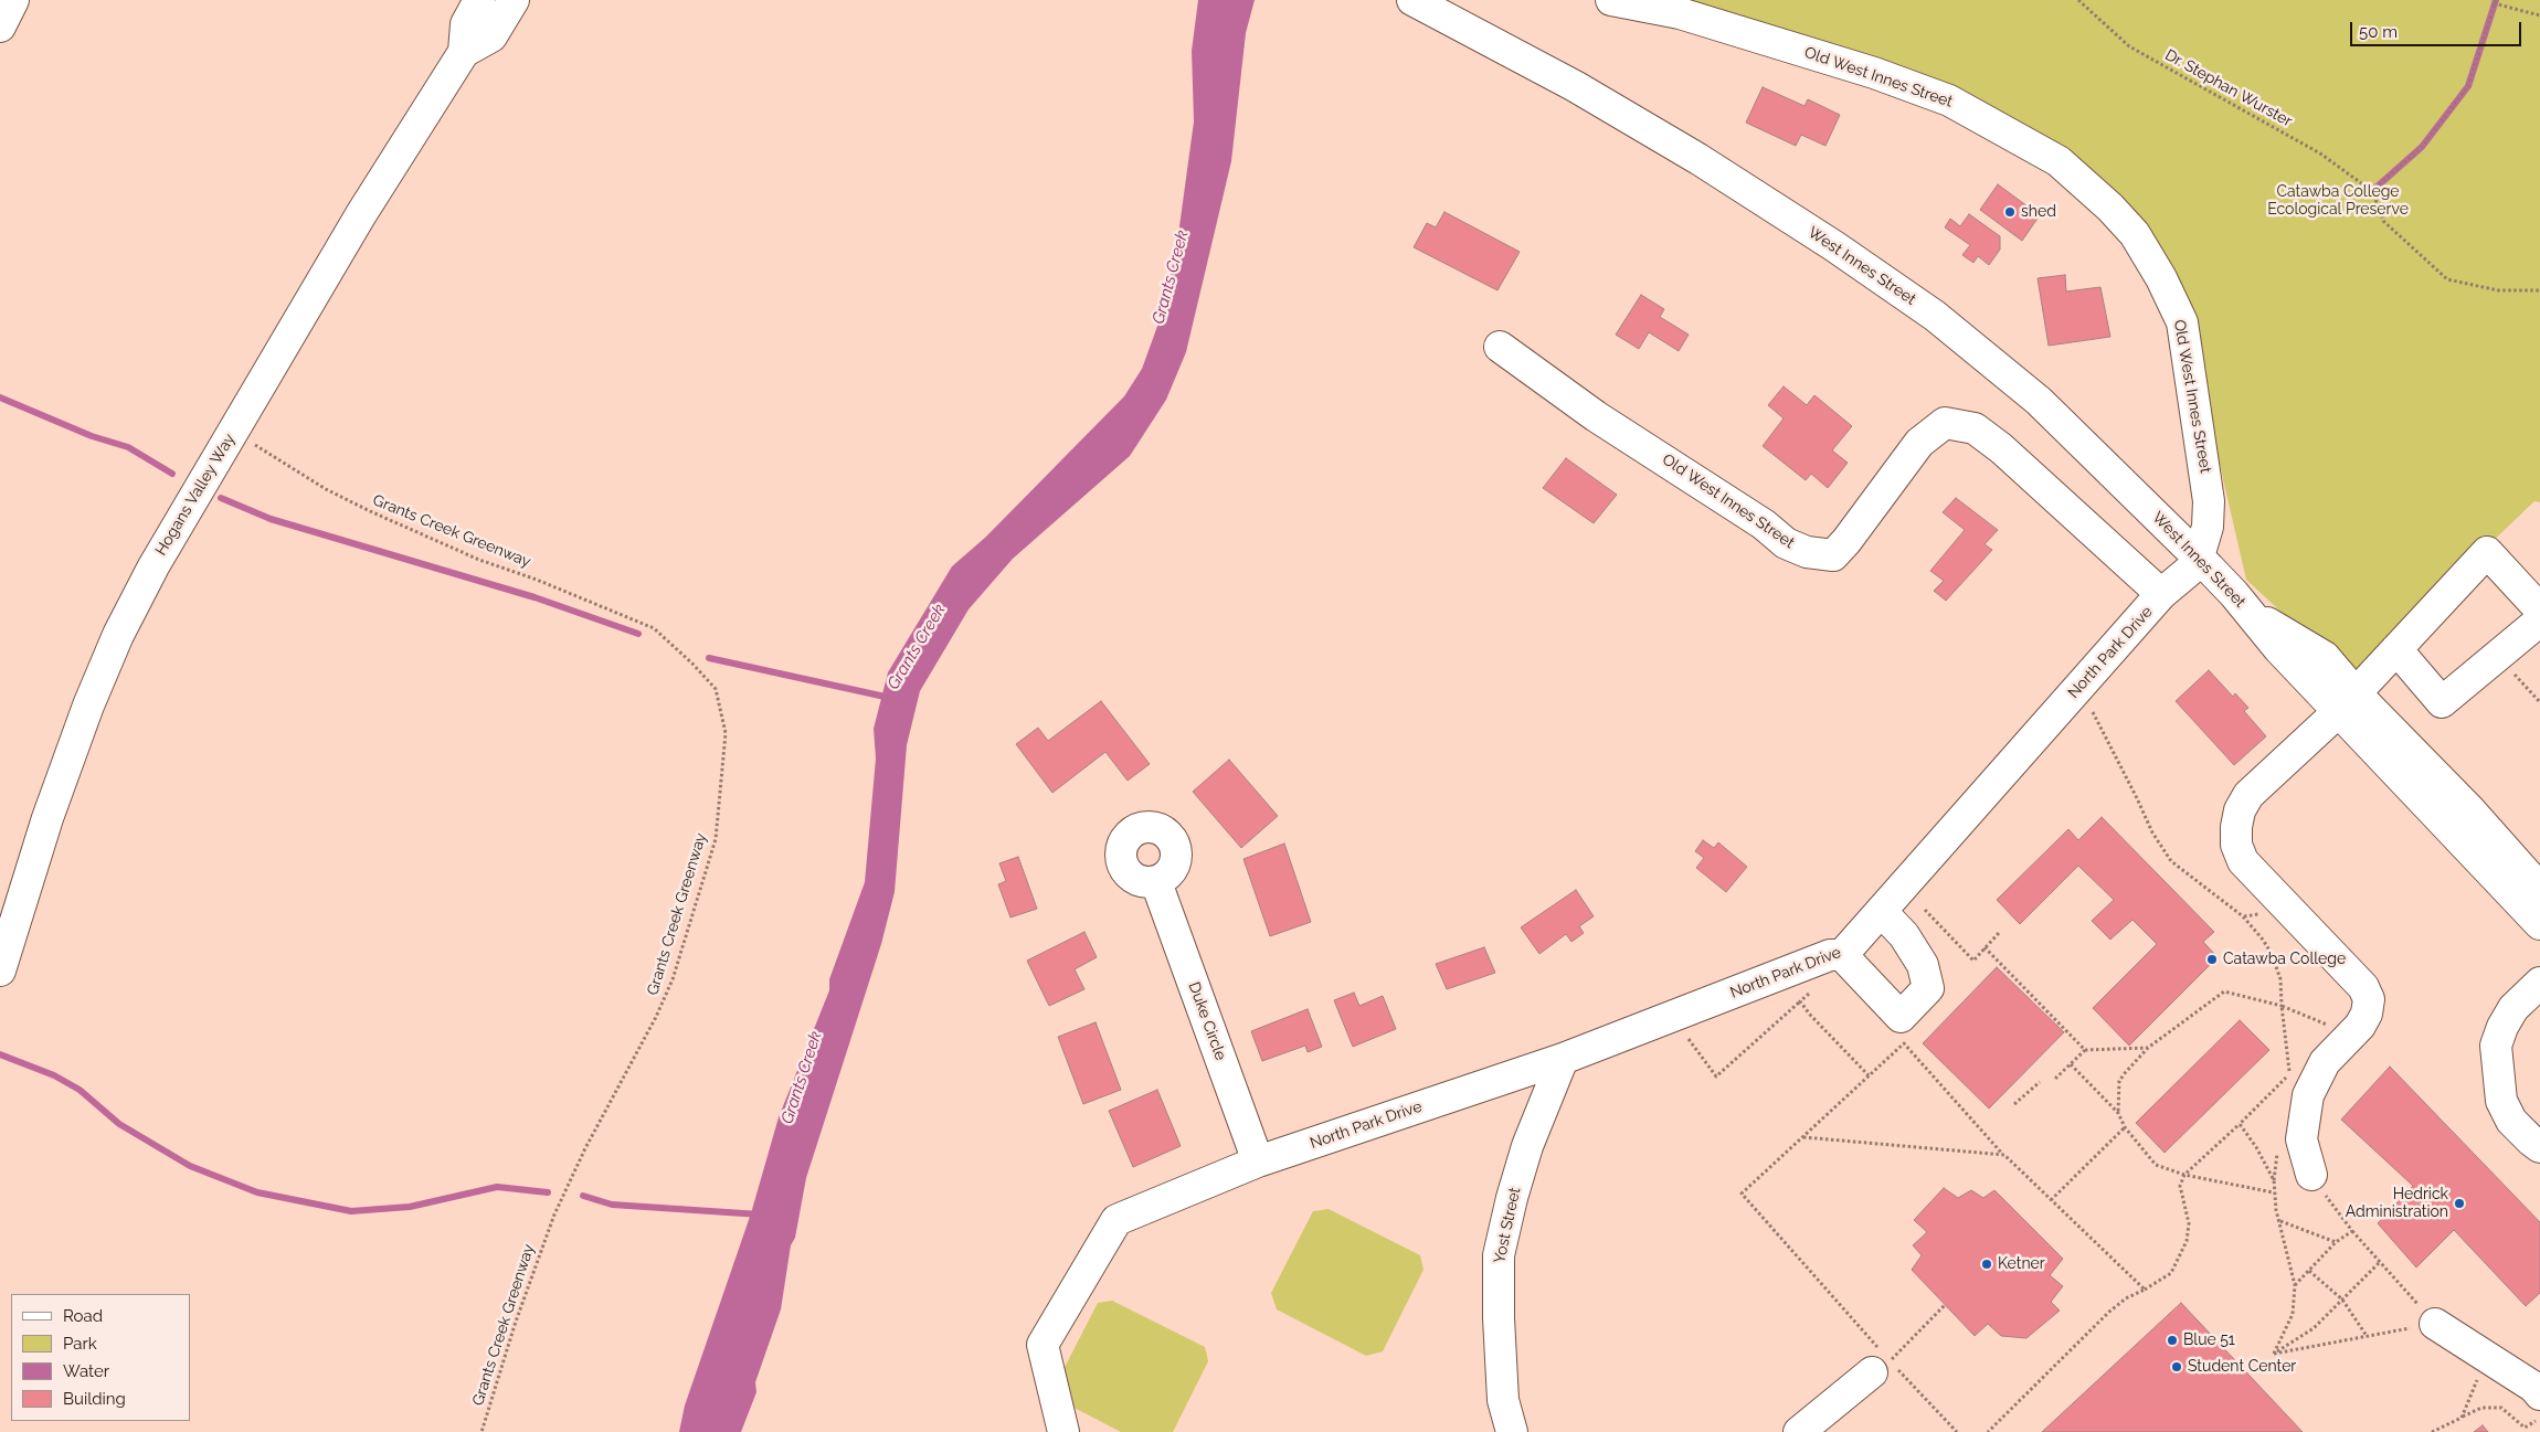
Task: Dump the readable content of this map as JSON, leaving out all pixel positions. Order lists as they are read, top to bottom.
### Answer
{
  "streets": {
    "street": [
      "Old West Innes Street",
      "West Innes Street",
      "Hogans Valley Way",
      "North Park Drive",
      "Duke Circle",
      "Yost Street"
    ],
    "path": ["Dr. Stephan Wurster", "Grants Creek Greenway"]
  },
  "crossings": [
    ["Old West Innes Street", "West Innes Street"],
    ["Old West Innes Street", "North Park Drive"],
    ["West Innes Street", "North Park Drive"],
    ["Hogans Valley Way", "Grants Creek Greenway"],
    ["North Park Drive", "Duke Circle"],
    ["North Park Drive", "Yost Street"]
  ],
  "water": ["Grants Creek"],
  "parks": ["Catawba College Ecological Preserve"],
  "places": [
    "shed",
    "Catawba College",
    "Hedrick Administration",
    "Ketner",
    "Blue 51",
    "Student Center"
  ],
  "legend": [
    "Road",
    "Park",
    "Water",
    "Building"
  ],
  "scale_bar": "50 m"
}
